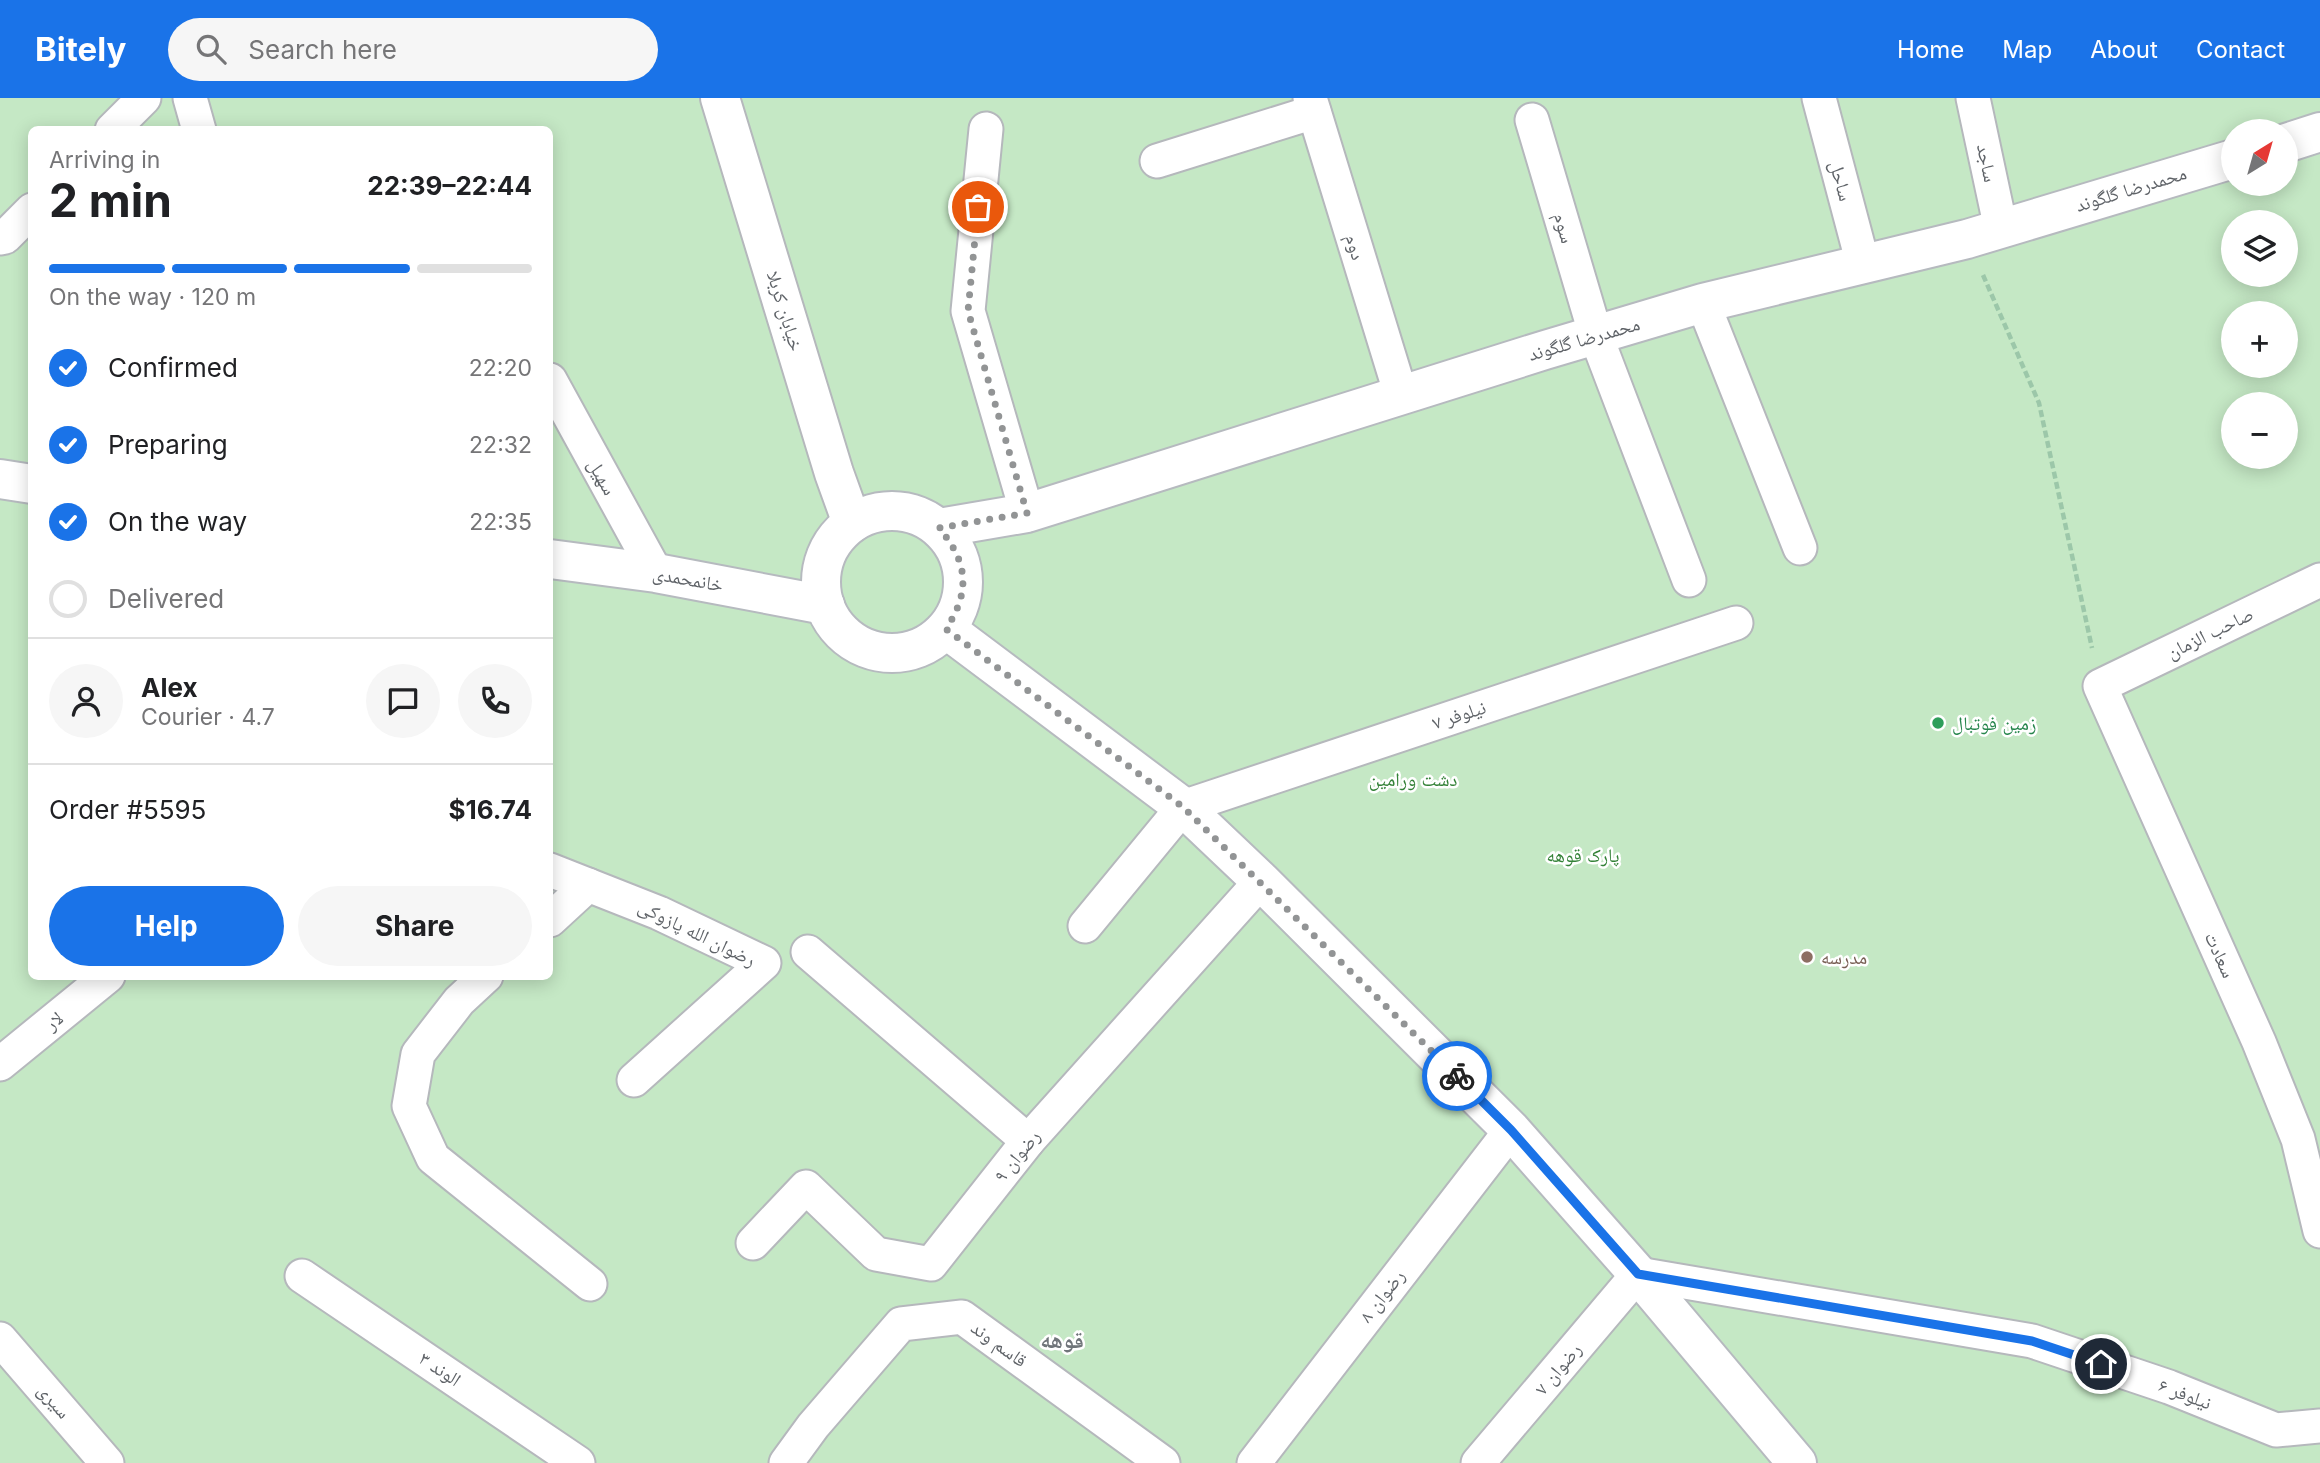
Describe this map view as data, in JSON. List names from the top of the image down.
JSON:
{
  "streets": {
    "main road": ["محمدرضا گلگوند", "خیابان کربلا", "خانمحمدی"],
    "street": [
      "ساجد",
      "ساحل",
      "سوم",
      "دوم",
      "سهیل",
      "صاحب الزمان",
      "نیلوفر ۷",
      "رضوان الله پازوکی",
      "سعادت",
      "لار",
      "رضوان ۹",
      "رضوان ۸",
      "قاسم وند",
      "الوند ۳",
      "رضوان ۷",
      "نیلوفر ۶",
      "سیری"
    ]
  },
  "crossings": [
    ["ساجد", "محمدرضا گلگوند"],
    ["ساحل", "محمدرضا گلگوند"],
    ["محمدرضا گلگوند", "سوم"],
    ["محمدرضا گلگوند", "دوم"],
    ["محمدرضا گلگوند", "خیابان کربلا"],
    ["محمدرضا گلگوند", "خانمحمدی"],
    ["خیابان کربلا", "خانمحمدی"],
    ["سهیل", "خانمحمدی"],
    ["صاحب الزمان", "سعادت"],
    ["رضوان ۷", "نیلوفر ۶"]
  ],
  "districts": ["قوهه"],
  "parks": ["دشت ورامین", "پارک قوهه"],
  "places": ["زمین فوتبال", "مدرسه"],
  "north": "top right",
  "page": {
    "header": "Bitely",
    "search": "Search here",
    "nav": [
      "Home",
      "Map",
      "About",
      "Contact"
    ],
    "map_buttons": ["+", "−"],
    "heading": ["2 min", "Arriving in", "22:39–22:44"],
    "panel": [
      "Alex",
      "Courier · 4.7",
      "Order #5595",
      "$16.74"
    ],
    "bar": "On the way · 120 m",
    "list": [
      ["Confirmed", "22:20"],
      ["Preparing", "22:32"],
      ["On the way", "22:35"],
      "Delivered"
    ],
    "buttons": ["Help", "Share"]
  }
}
